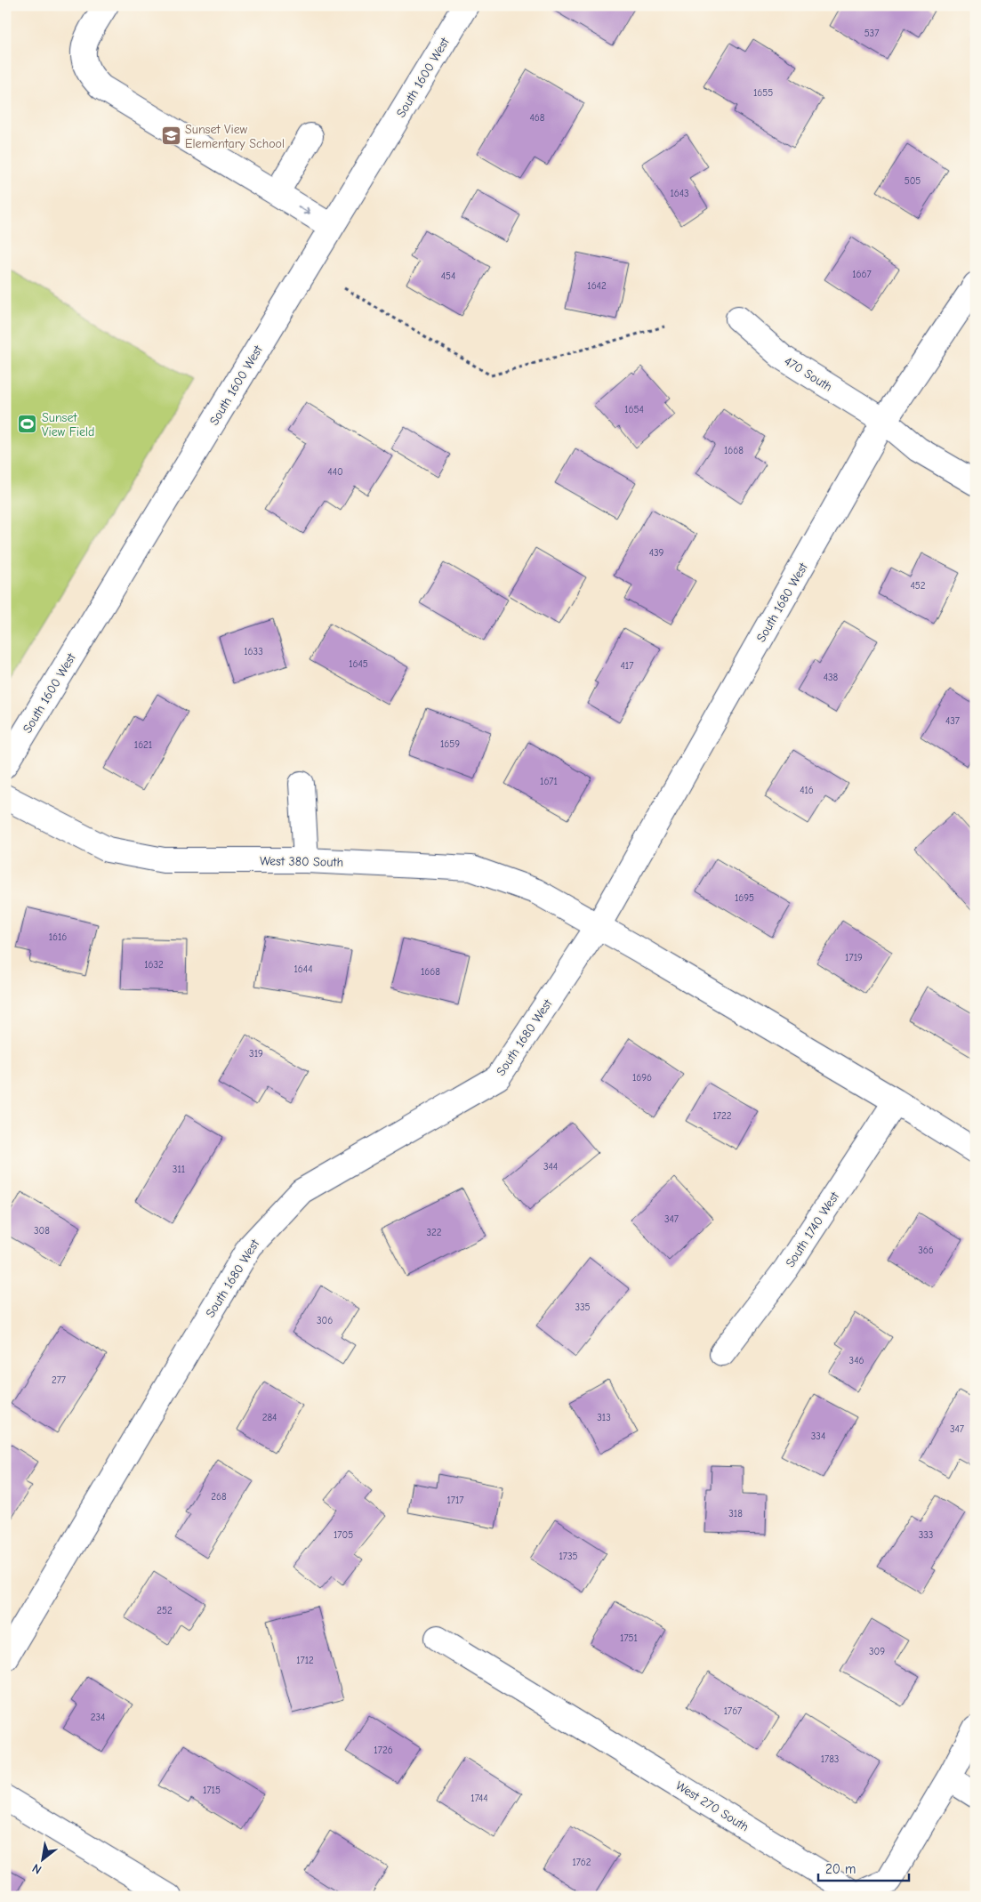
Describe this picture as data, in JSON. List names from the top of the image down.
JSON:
{
  "streets": {
    "street": [
      "South 1600 West",
      "470 South",
      "South 1680 West",
      "West 380 South",
      "South 1740 West",
      "West 270 South"
    ]
  },
  "crossings": [
    ["470 South", "South 1680 West"],
    ["South 1680 West", "West 380 South"]
  ],
  "places": {
    "school or university": ["Sunset View Elementary School"],
    "sports": ["Sunset View Field"]
  },
  "house_numbers": [
    "537",
    "1655",
    "468",
    "505",
    "1643",
    "1667",
    "454",
    "1642",
    "1654",
    "1668",
    "440",
    "439",
    "452",
    "1633",
    "1645",
    "417",
    "438",
    "437",
    "1659",
    "1621",
    "1671",
    "416",
    "1695",
    "1616",
    "1719",
    "1632",
    "1644",
    "1668",
    "319",
    "1696",
    "1722",
    "344",
    "311",
    "347",
    "308",
    "322",
    "366",
    "335",
    "306",
    "346",
    "277",
    "284",
    "313",
    "347",
    "334",
    "268",
    "1717",
    "318",
    "1705",
    "333",
    "1735",
    "252",
    "1751",
    "309",
    "1712",
    "1767",
    "234",
    "1726",
    "1783",
    "1715",
    "1744",
    "1762"
  ],
  "scale_bar": "20 m",
  "north": "bottom left"
}
